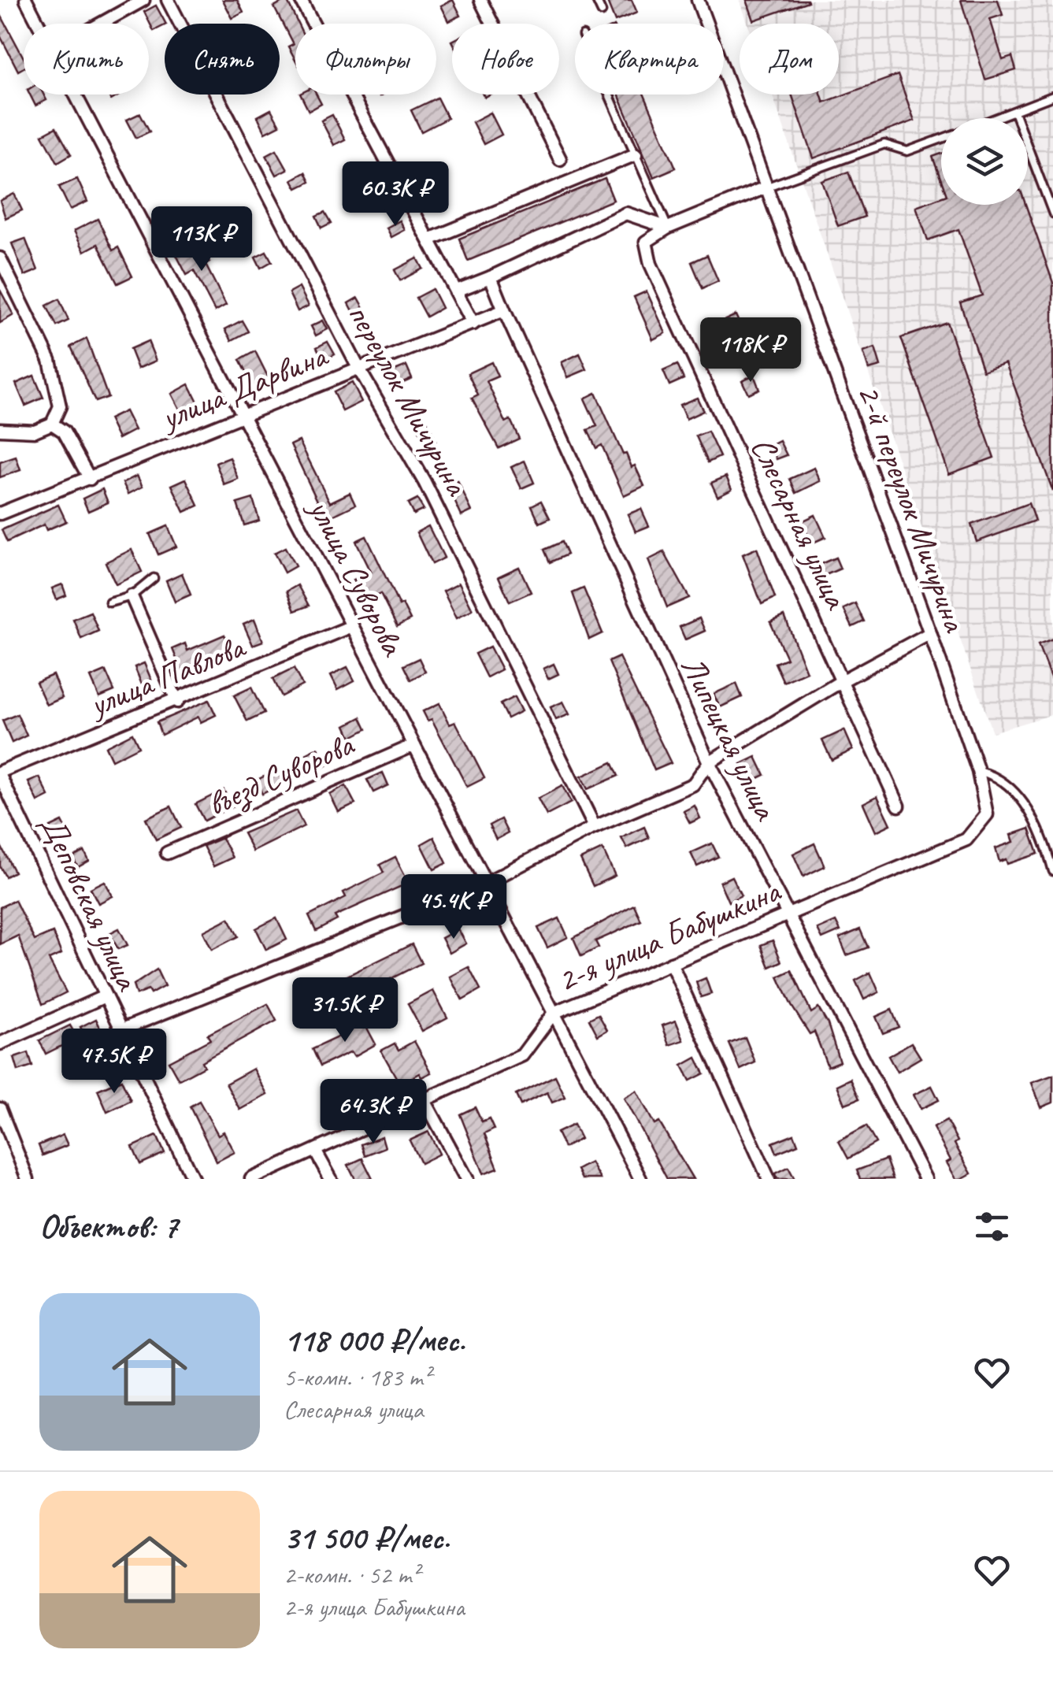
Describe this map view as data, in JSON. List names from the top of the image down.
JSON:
{
  "streets": {
    "street": [
      "улица Дарвина",
      "переулок Мичурина",
      "2-й переулок Мичурина",
      "Слесарная улица",
      "улица Суворова",
      "улица Павлова",
      "Липецкая улица",
      "въезд Суворова",
      "Деповская улица",
      "2-я улица Бабушкина"
    ]
  },
  "crossings": [
    ["улица Дарвина", "переулок Мичурина"],
    ["улица Дарвина", "улица Суворова"],
    ["улица Дарвина", "Липецкая улица"],
    ["2-й переулок Мичурина", "2-я улица Бабушкина"],
    ["улица Суворова", "улица Павлова"],
    ["улица Суворова", "въезд Суворова"],
    ["улица Суворова", "2-я улица Бабушкина"],
    ["улица Павлова", "Деповская улица"],
    ["Липецкая улица", "2-я улица Бабушкина"]
  ],
  "page": {
    "chip": [
      "Купить",
      "Снять",
      "Фильтры",
      "Новое",
      "Квартира",
      "Дом"
    ],
    "price": [
      "60.3K ₽",
      "113K ₽",
      "118K ₽",
      "45.4K ₽",
      "31.5K ₽",
      "47.5K ₽",
      "64.3K ₽"
    ],
    "heading": "Объектов: 7",
    "list": [
      {
        "name": "118 000 ₽/мес.",
        "note": "5-комн. · 183 m² · Слесарная улица"
      },
      {
        "name": "31 500 ₽/мес.",
        "note": "2-комн. · 52 m² · 2-я улица Бабушкина"
      }
    ]
  }
}
